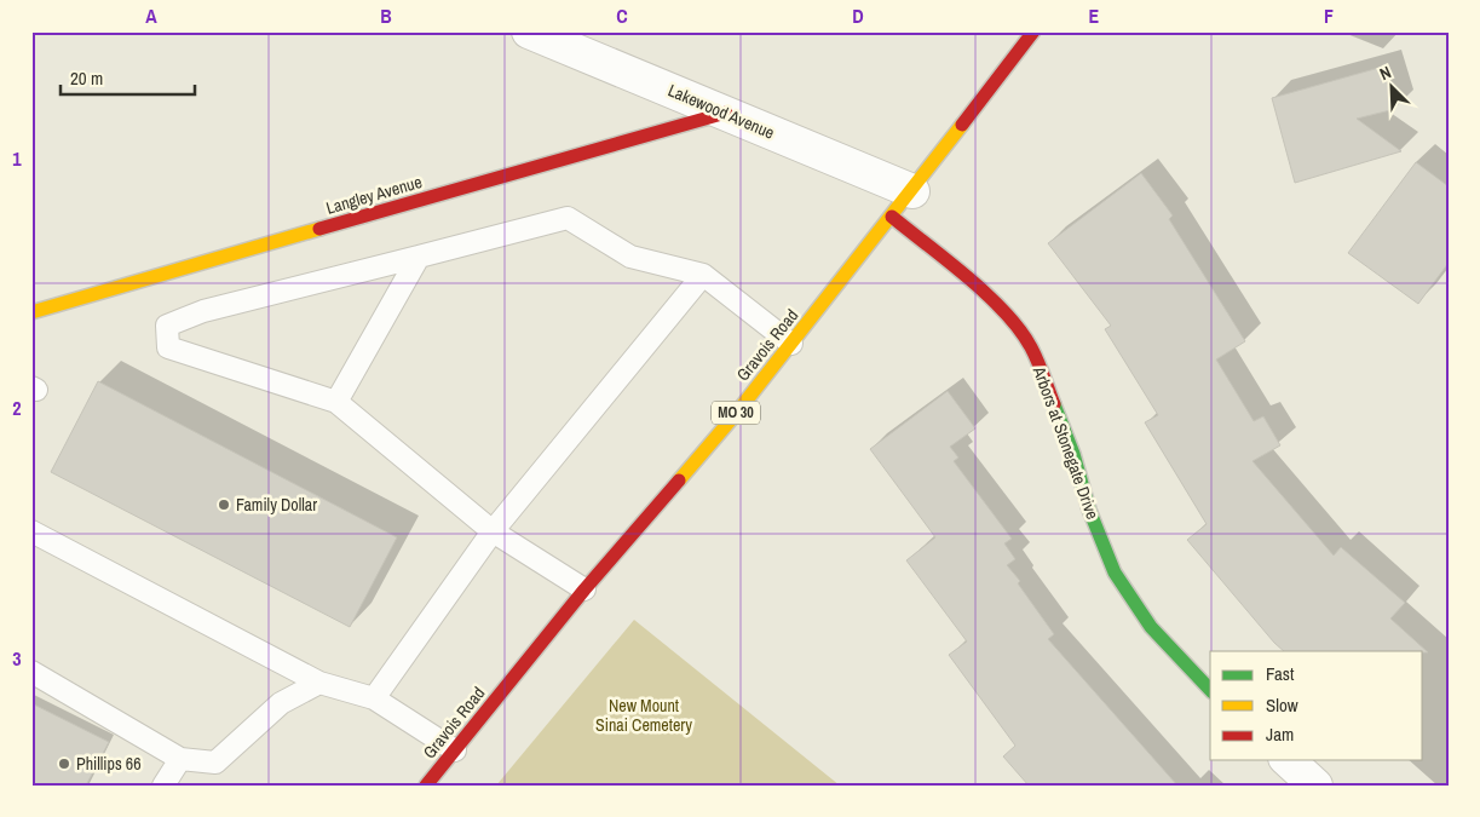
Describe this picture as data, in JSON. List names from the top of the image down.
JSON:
{
  "streets": {
    "street": [
      "Lakewood Avenue",
      "Langley Avenue",
      "Gravois Road",
      "MO 30",
      "Arbors at Stonegate Drive"
    ]
  },
  "crossings": [
    ["Lakewood Avenue", "Langley Avenue"],
    ["Lakewood Avenue", "Gravois Road"],
    ["Gravois Road", "Arbors at Stonegate Drive"]
  ],
  "parks": ["New Mount Sinai Cemetery"],
  "places": ["Family Dollar", "Phillips 66"],
  "legend": ["Fast", "Slow", "Jam"],
  "scale_bar": "20 m",
  "north": "top left",
  "grid": {
    "columns": [
      "A",
      "B",
      "C",
      "D",
      "E",
      "F"
    ],
    "rows": ["1", "2", "3"]
  }
}
